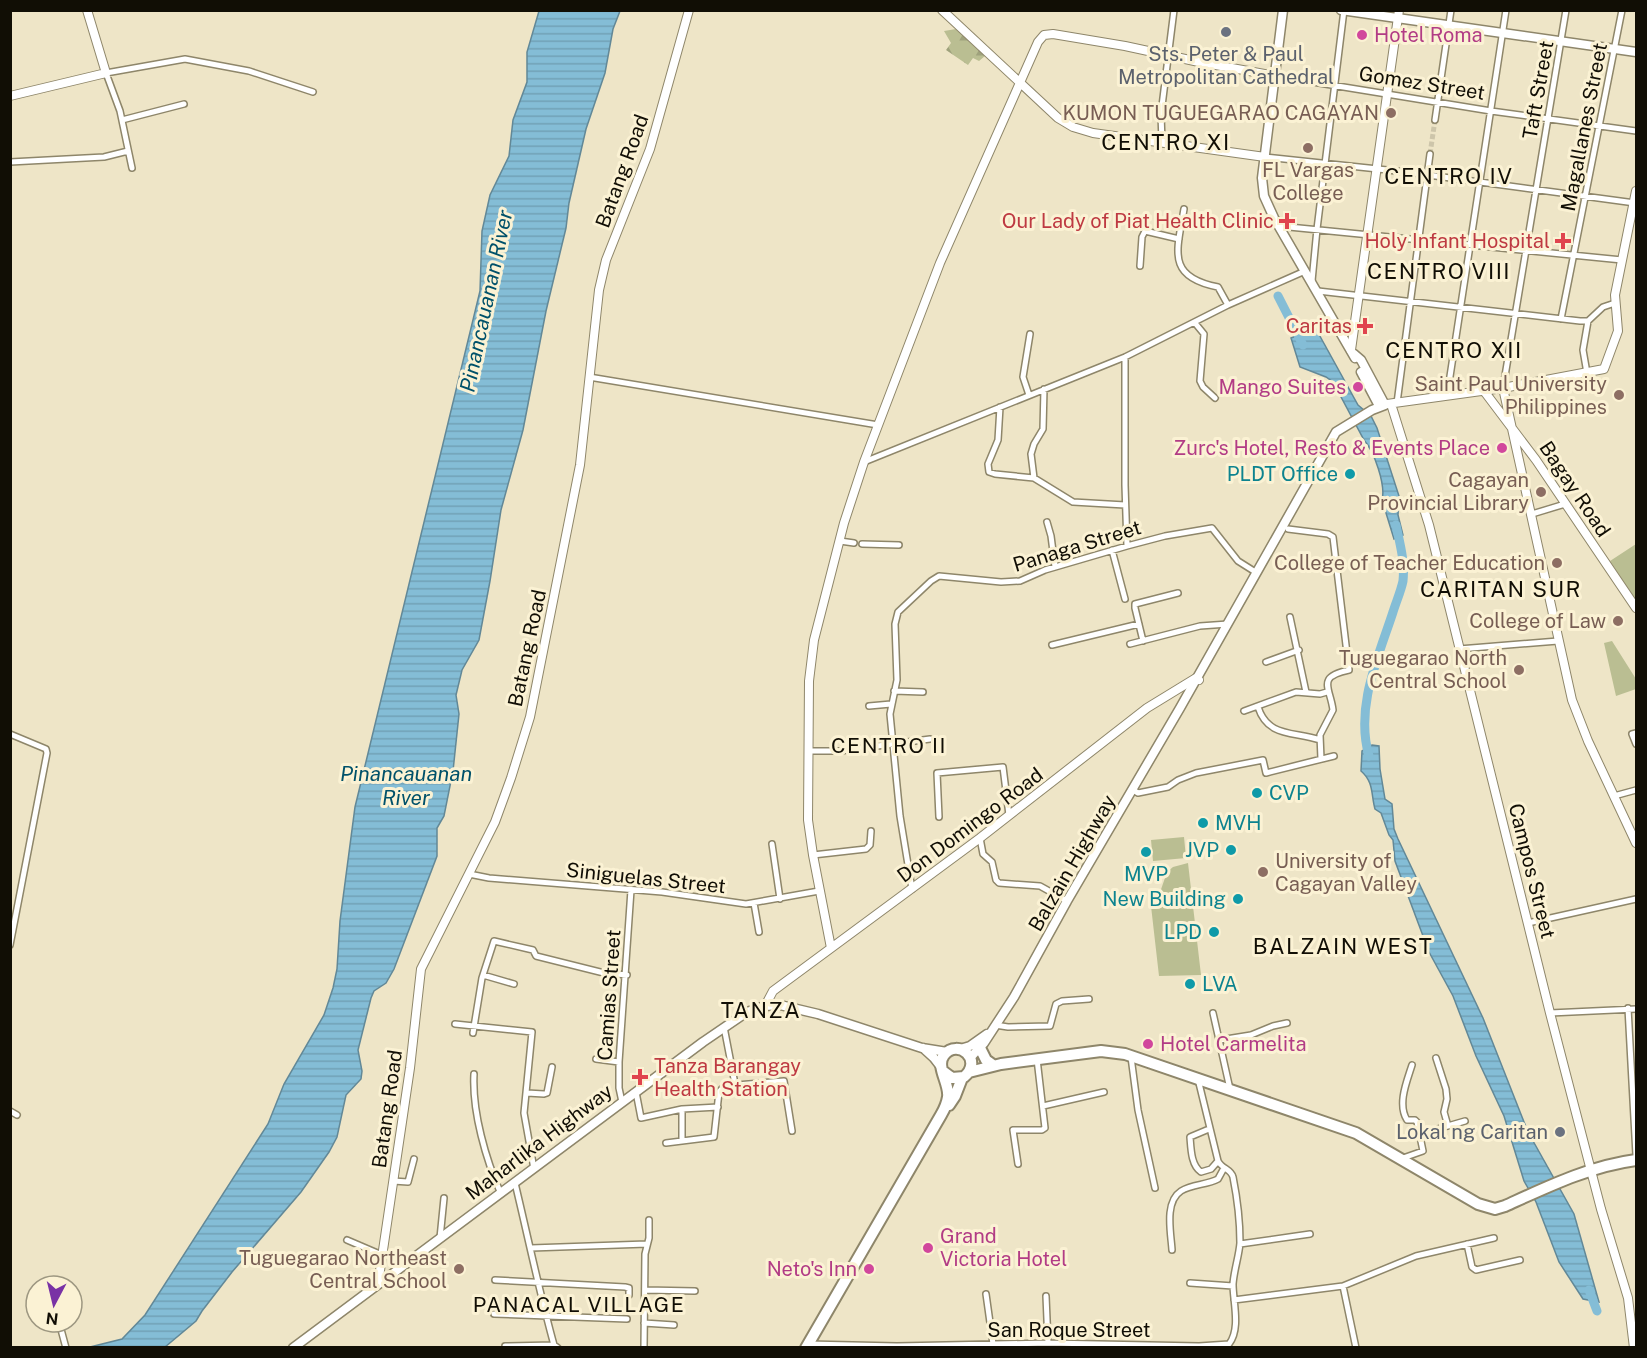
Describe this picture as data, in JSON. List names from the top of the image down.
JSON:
{
  "streets": {
    "main road": [
      "Gomez Street",
      "Batang Road",
      "Bagay Road",
      "Don Domingo Road",
      "Balzain Highway",
      "Campos Street",
      "Maharlika Highway"
    ],
    "street": [
      "Taft Street",
      "Magallanes Street",
      "Panaga Street",
      "Siniguelas Street",
      "Camias Street",
      "San Roque Street"
    ]
  },
  "crossings": [
    ["Gomez Street", "Taft Street"],
    ["Gomez Street", "Magallanes Street"],
    ["Gomez Street", "Don Domingo Road"],
    ["Gomez Street", "Siniguelas Street"],
    ["Batang Road", "Siniguelas Street"],
    ["Batang Road", "Maharlika Highway"],
    ["Panaga Street", "Balzain Highway"],
    ["Don Domingo Road", "Balzain Highway"],
    ["Don Domingo Road", "Maharlika Highway"],
    ["Balzain Highway", "Campos Street"],
    ["Balzain Highway", "Maharlika Highway"],
    ["Siniguelas Street", "Camias Street"],
    ["Camias Street", "Maharlika Highway"]
  ],
  "districts": [
    "CENTRO XI",
    "CENTRO IV",
    "CENTRO VIII",
    "CENTRO XII",
    "CARITAN SUR",
    "CENTRO II",
    "BALZAIN WEST",
    "TANZA",
    "PANACAL VILLAGE"
  ],
  "water": ["Pinancauanan River"],
  "places": {
    "other": [
      "Sts. Peter & Paul Metropolitan Cathedral",
      "Hotel Roma",
      "KUMON TUGUEGARAO CAGAYAN",
      "FL Vargas College",
      "Mango Suites",
      "Saint Paul University Philippines",
      "Zurc's Hotel, Resto & Events Place",
      "PLDT Office",
      "Cagayan Provincial Library",
      "College of Teacher Education",
      "College of Law",
      "Tuguegarao North Central School",
      "CVP",
      "MVH",
      "JVP",
      "MVP",
      "University of Cagayan Valley",
      "New Building",
      "LPD",
      "LVA",
      "Hotel Carmelita",
      "Lokal ng Caritan",
      "Grand Victoria Hotel",
      "Tuguegarao Northeast Central School",
      "Neto's Inn"
    ],
    "health": [
      "Our Lady of Piat Health Clinic",
      "Holy Infant Hospital",
      "Caritas",
      "Tanza Barangay Health Station"
    ]
  },
  "north": "bottom"
}
